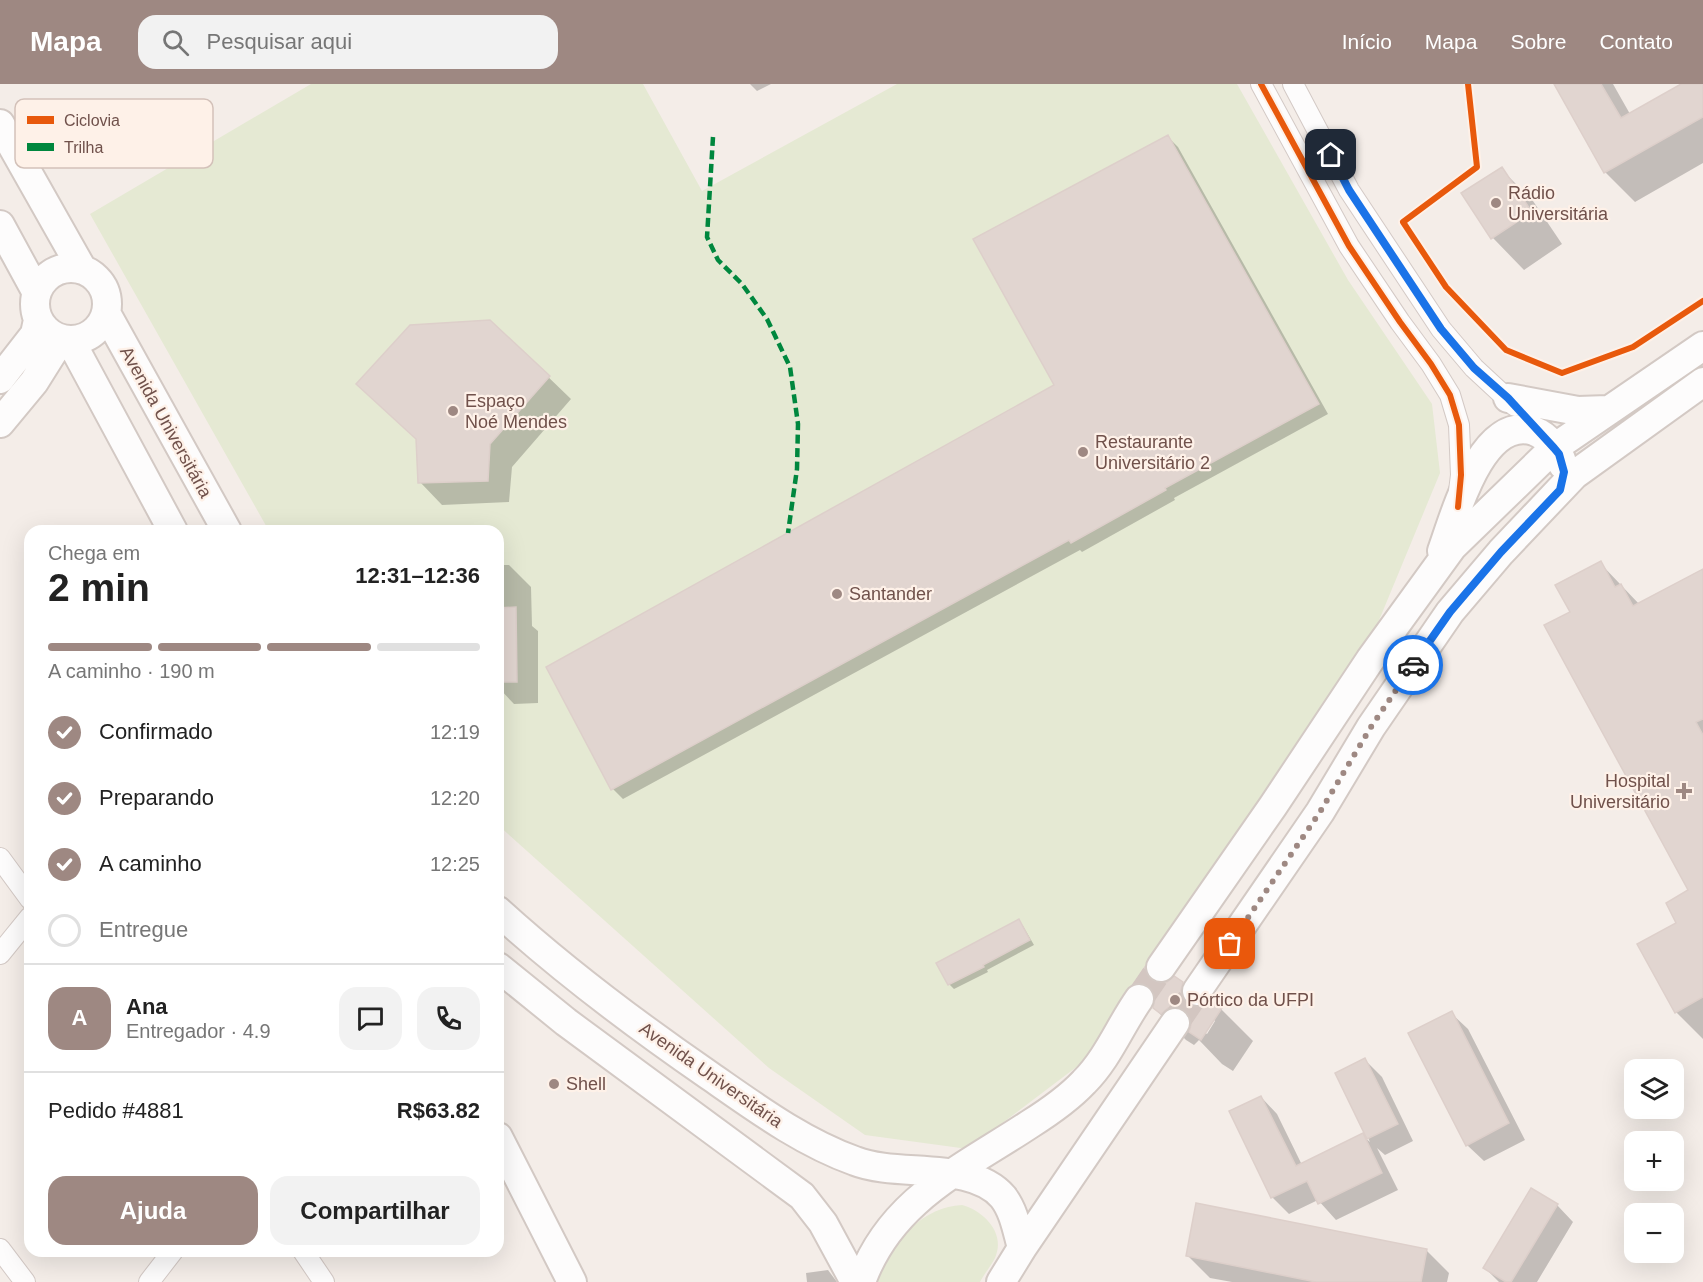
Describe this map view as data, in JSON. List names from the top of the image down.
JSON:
{
  "streets": {
    "main road": ["Avenida Universitária"]
  },
  "places": {
    "other": [
      "Rádio Universitária",
      "Espaço Noé Mendes",
      "Restaurante Universitário 2",
      "Santander",
      "Pórtico da UFPI",
      "Shell"
    ],
    "health": ["Hospital Universitário"]
  },
  "legend": ["Ciclovia", "Trilha"],
  "page": {
    "header": "Mapa",
    "search": "Pesquisar aqui",
    "nav": [
      "Início",
      "Mapa",
      "Sobre",
      "Contato"
    ],
    "heading": ["2 min", "Chega em", "12:31–12:36"],
    "panel": [
      "Ana",
      "Entregador · 4.9",
      "Pedido #4881",
      "R$63.82"
    ],
    "bar": "A caminho · 190 m",
    "list": [
      ["Confirmado", "12:19"],
      ["Preparando", "12:20"],
      ["A caminho", "12:25"],
      "Entregue"
    ],
    "round": "A",
    "map_buttons": ["+", "−"],
    "buttons": ["Ajuda", "Compartilhar"]
  }
}
